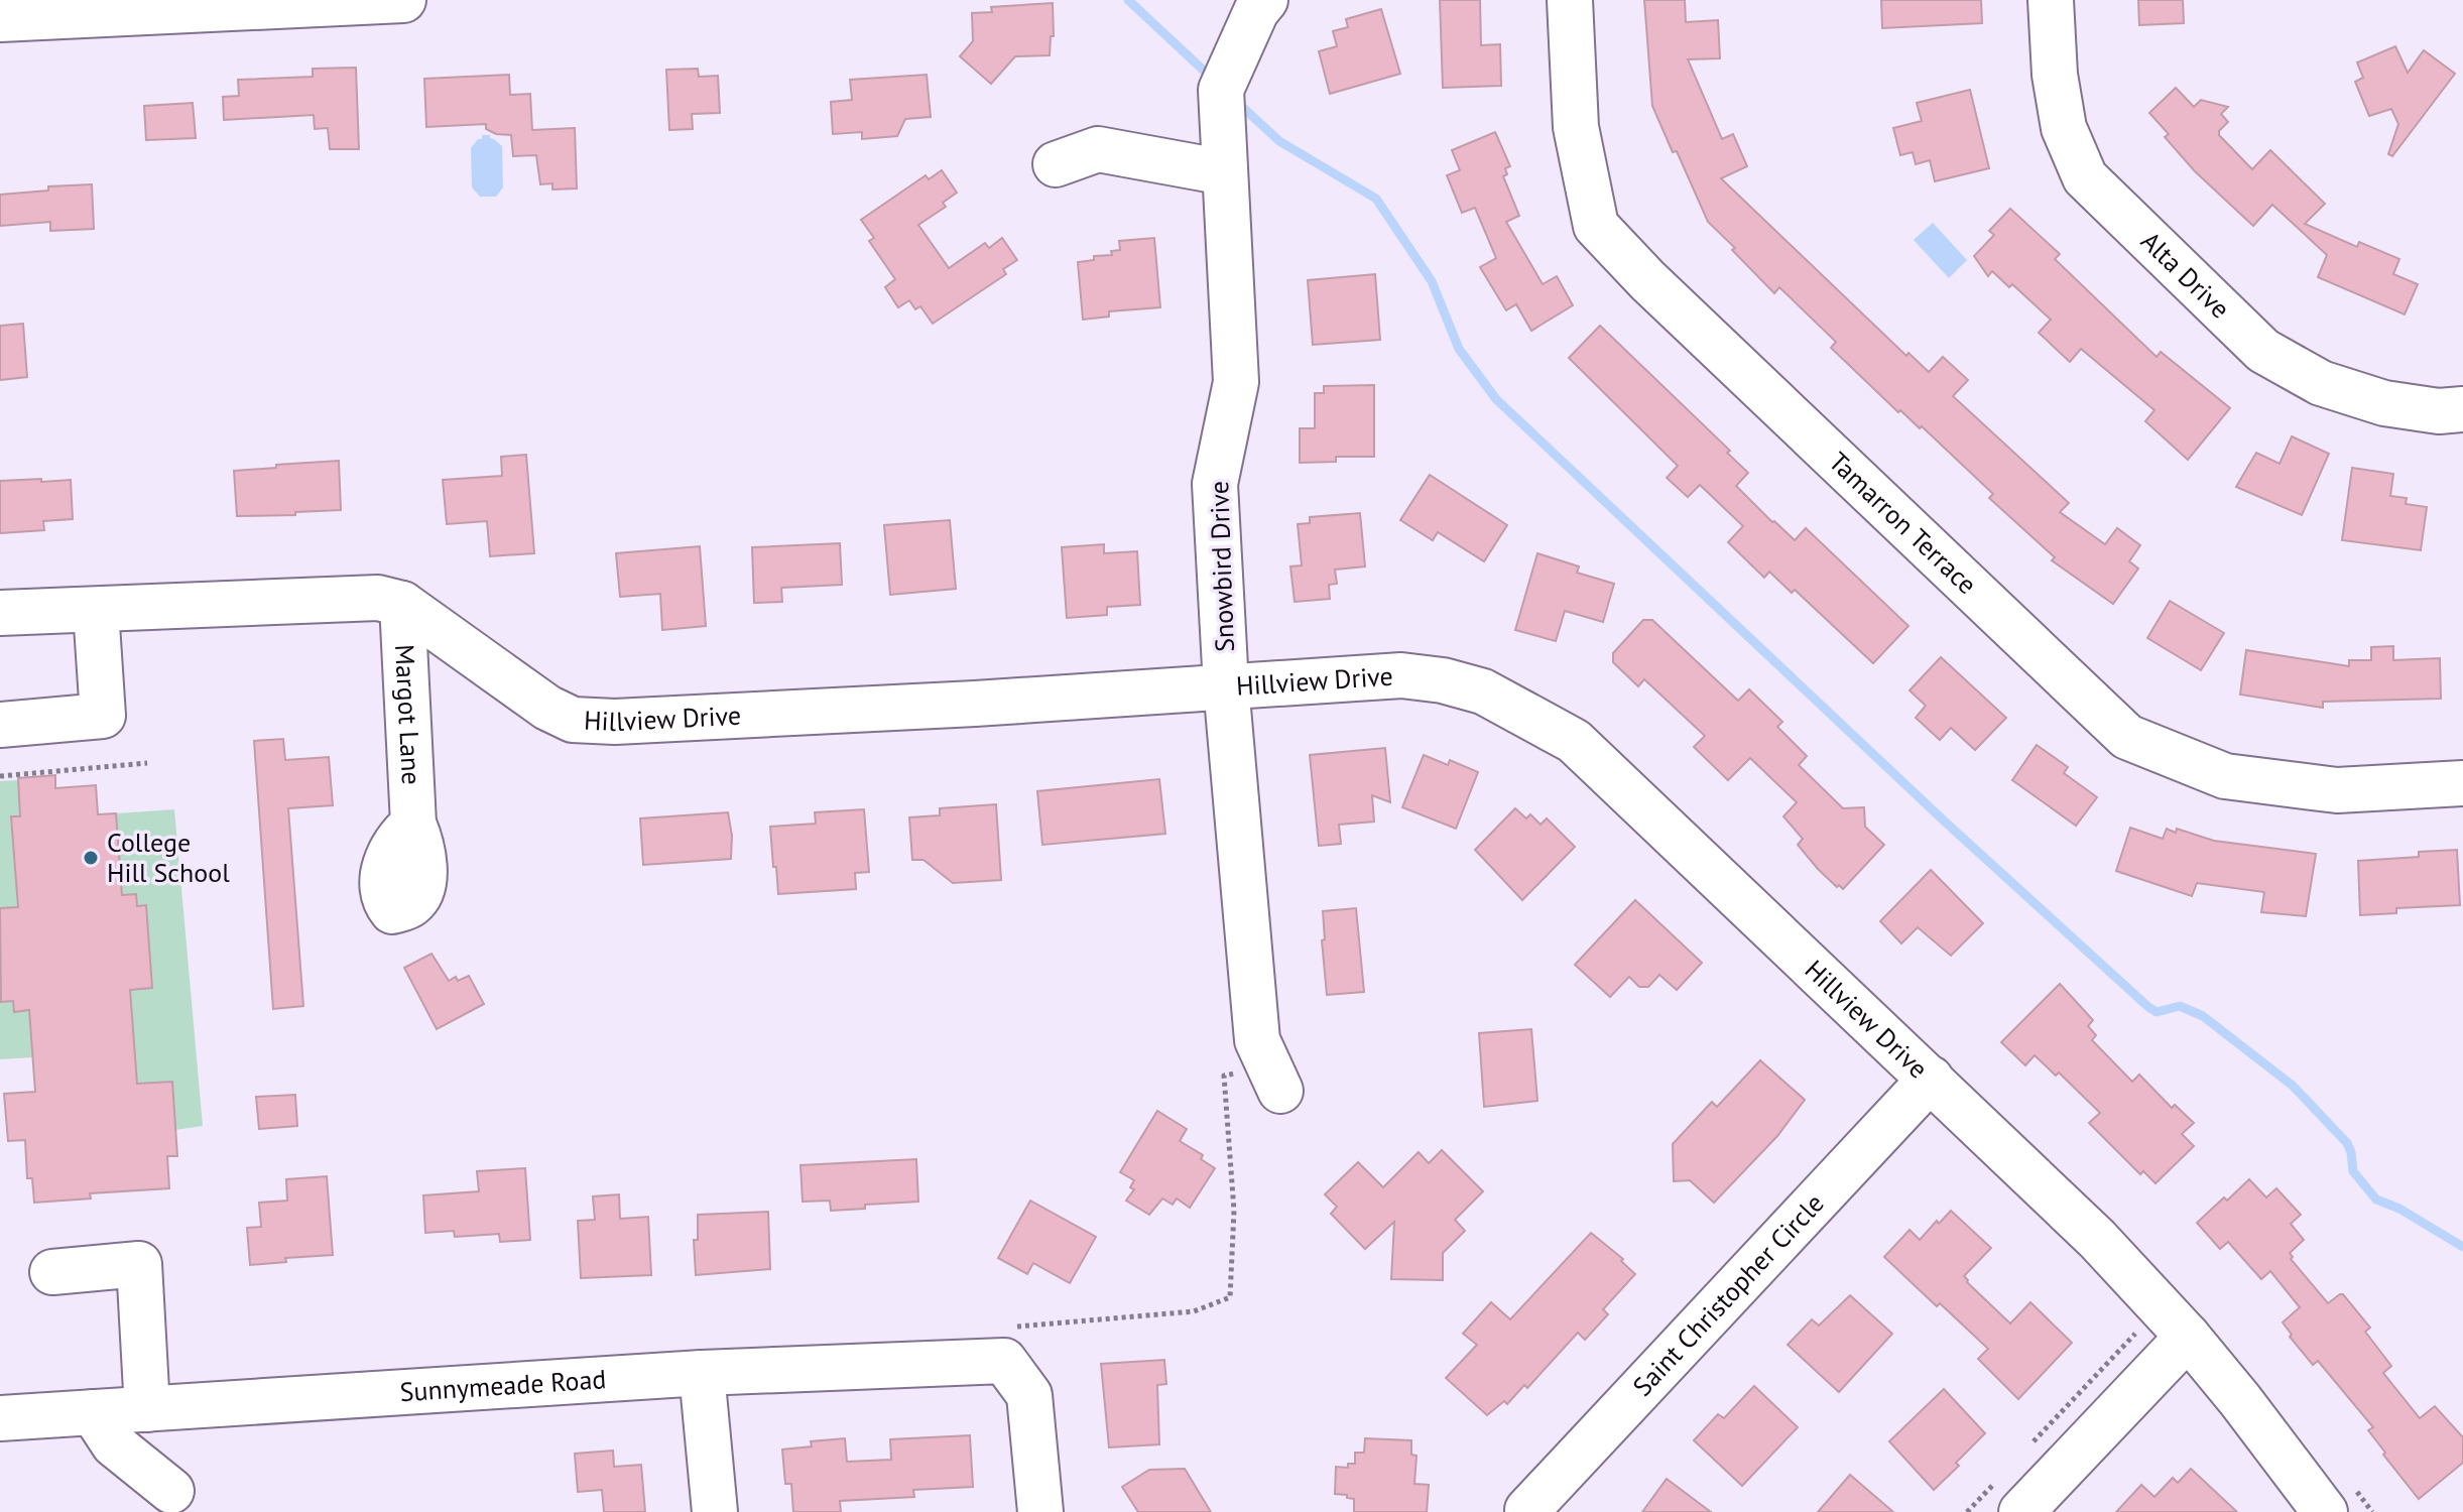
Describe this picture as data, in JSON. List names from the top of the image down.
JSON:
{
  "streets": {
    "street": [
      "Alta Drive",
      "Tamarron Terrace",
      "Snowbird Drive",
      "Hillview Drive",
      "Margot Lane",
      "Saint Christopher Circle",
      "Sunnymeade Road"
    ]
  },
  "crossings": [
    ["Snowbird Drive", "Hillview Drive"],
    ["Hillview Drive", "Margot Lane"],
    ["Hillview Drive", "Saint Christopher Circle"]
  ],
  "places": ["College Hill School"]
}
